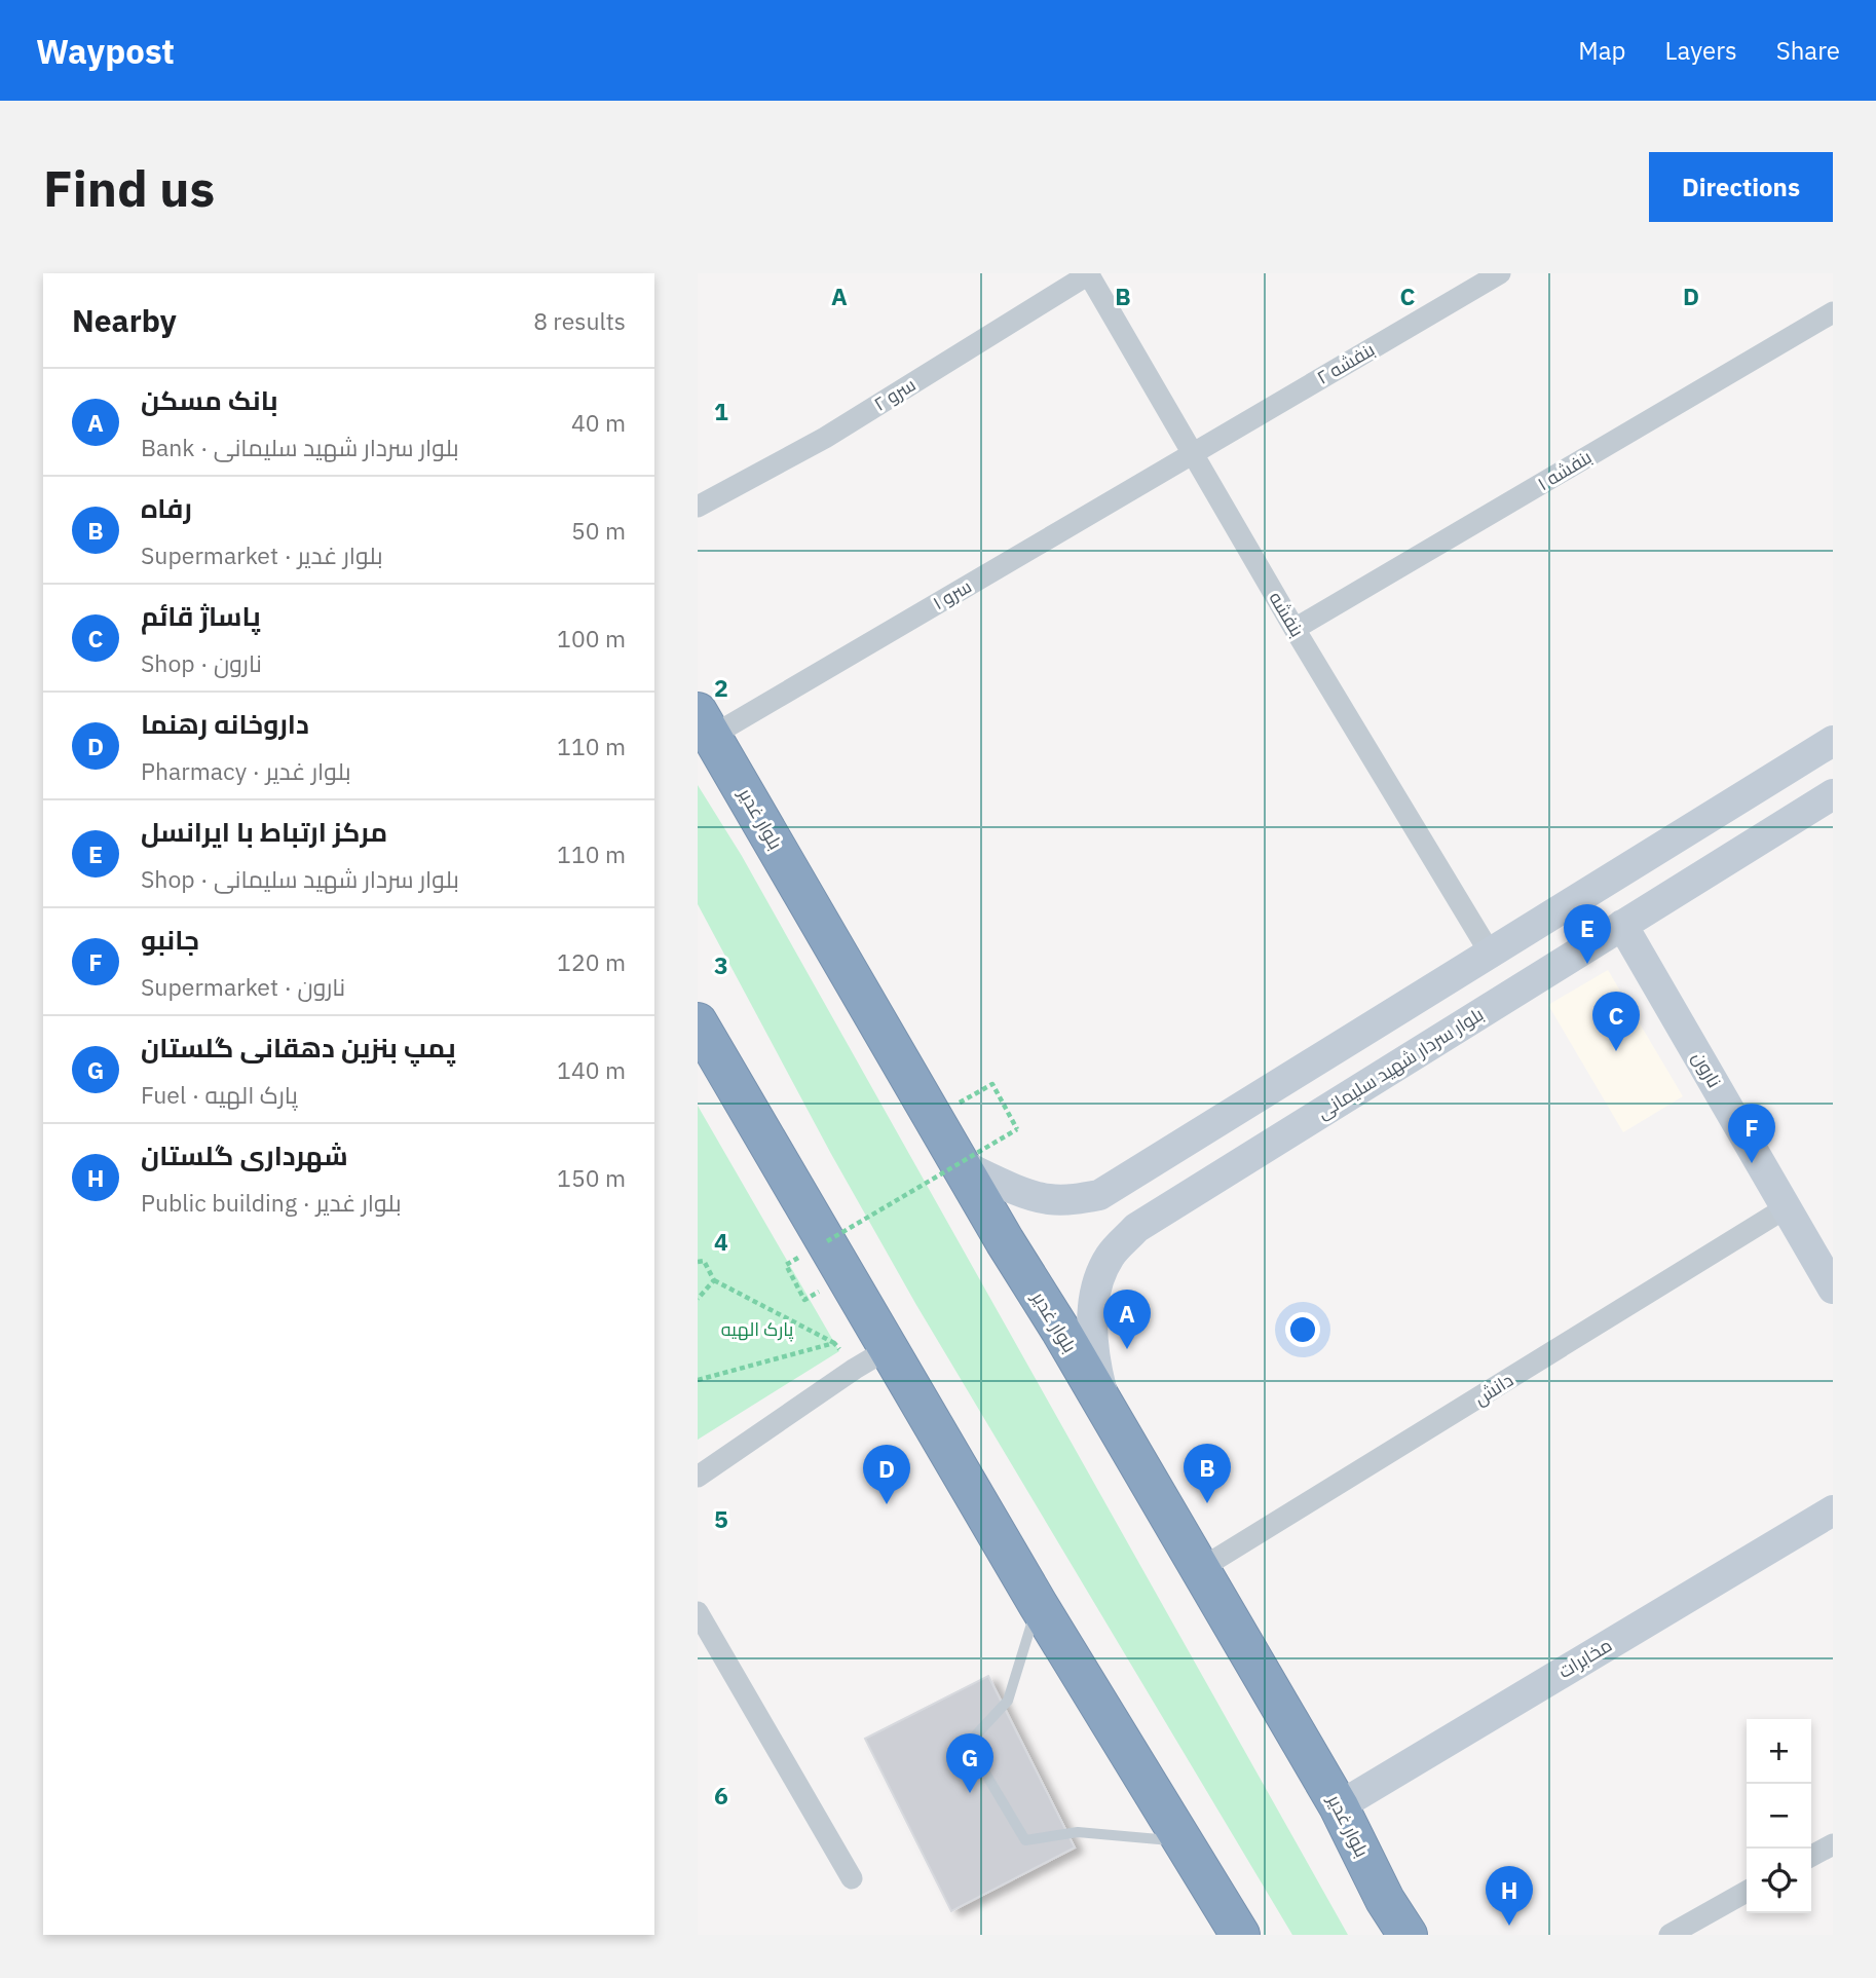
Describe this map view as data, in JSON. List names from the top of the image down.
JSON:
{
  "streets": {
    "highway": ["بلوار غدیر"],
    "main road": ["بلوار سردار شهید سلیمانی", "نارون", "مخابرات"],
    "street": [
      "بنفشه ۲",
      "سرو ۲",
      "بنفشه ۱",
      "سرو ۱",
      "بنفشه",
      "دانش"
    ]
  },
  "crossings": [
    ["بنفشه ۲", "سرو ۱"],
    ["بنفشه ۲", "بنفشه"],
    ["سرو ۲", "بنفشه"],
    ["بنفشه ۱", "بنفشه"],
    ["سرو ۱", "بنفشه"],
    ["سرو ۱", "بلوار غدیر"],
    ["بلوار غدیر", "بلوار سردار شهید سلیمانی"],
    ["بلوار غدیر", "دانش"],
    ["بلوار غدیر", "مخابرات"],
    ["بلوار سردار شهید سلیمانی", "نارون"],
    ["نارون", "دانش"]
  ],
  "parks": ["پارک الهیه"],
  "page": {
    "header": "Waypost",
    "nav": ["Map", "Layers", "Share"],
    "buttons": "Directions",
    "title": "Find us",
    "heading": ["Nearby", "8 results"],
    "list": [
      {
        "mark": "A",
        "name": "بانک مسکن",
        "note": "Bank · بلوار سردار شهید سلیمانی",
        "value": "40 m"
      },
      {
        "mark": "B",
        "name": "رفاه",
        "note": "Supermarket · بلوار غدیر",
        "value": "50 m"
      },
      {
        "mark": "C",
        "name": "پاساژ قائم",
        "note": "Shop · نارون",
        "value": "100 m"
      },
      {
        "mark": "D",
        "name": "داروخانه رهنما",
        "note": "Pharmacy · بلوار غدیر",
        "value": "110 m"
      },
      {
        "mark": "E",
        "name": "مرکز ارتباط با ایرانسل",
        "note": "Shop · بلوار سردار شهید سلیمانی",
        "value": "110 m"
      },
      {
        "mark": "F",
        "name": "جانبو",
        "note": "Supermarket · نارون",
        "value": "120 m"
      },
      {
        "mark": "G",
        "name": "پمپ بنزین دهقانی گلستان",
        "note": "Fuel · پارک الهیه",
        "value": "140 m"
      },
      {
        "mark": "H",
        "name": "شهرداری گلستان",
        "note": "Public building · بلوار غدیر",
        "value": "150 m"
      }
    ],
    "pins": [
      "E",
      "C",
      "F",
      "A",
      "B",
      "D",
      "G",
      "H"
    ],
    "map_buttons": ["+", "−"]
  },
  "grid": {
    "columns": [
      "A",
      "B",
      "C",
      "D"
    ],
    "rows": [
      "1",
      "2",
      "3",
      "4",
      "5",
      "6"
    ]
  }
}
